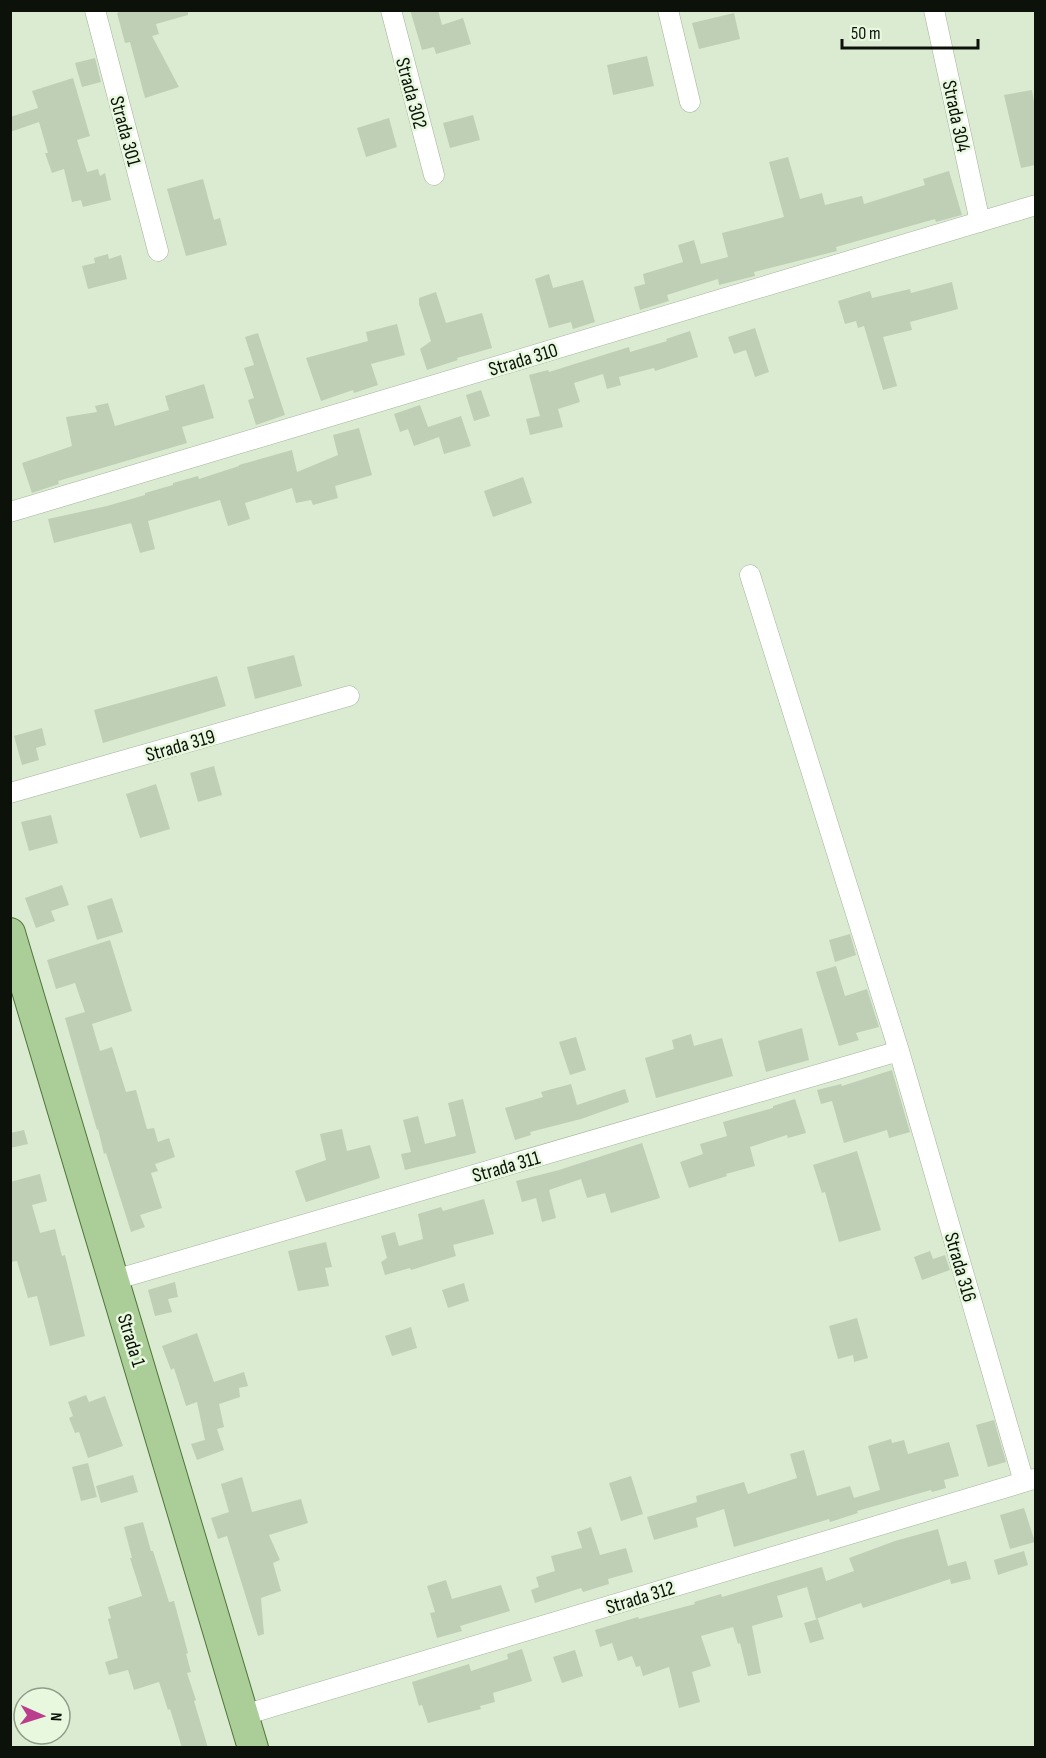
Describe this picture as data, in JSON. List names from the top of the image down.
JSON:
{
  "streets": {
    "main road": ["Strada 1"],
    "street": [
      "Strada 302",
      "Strada 304",
      "Strada 301",
      "Strada 310",
      "Strada 319",
      "Strada 311",
      "Strada 316",
      "Strada 312"
    ]
  },
  "crossings": [
    ["Strada 304", "Strada 310"],
    ["Strada 311", "Strada 316"],
    ["Strada 311", "Strada 1"],
    ["Strada 316", "Strada 312"],
    ["Strada 1", "Strada 312"]
  ],
  "scale_bar": "50 m",
  "north": "right"
}
